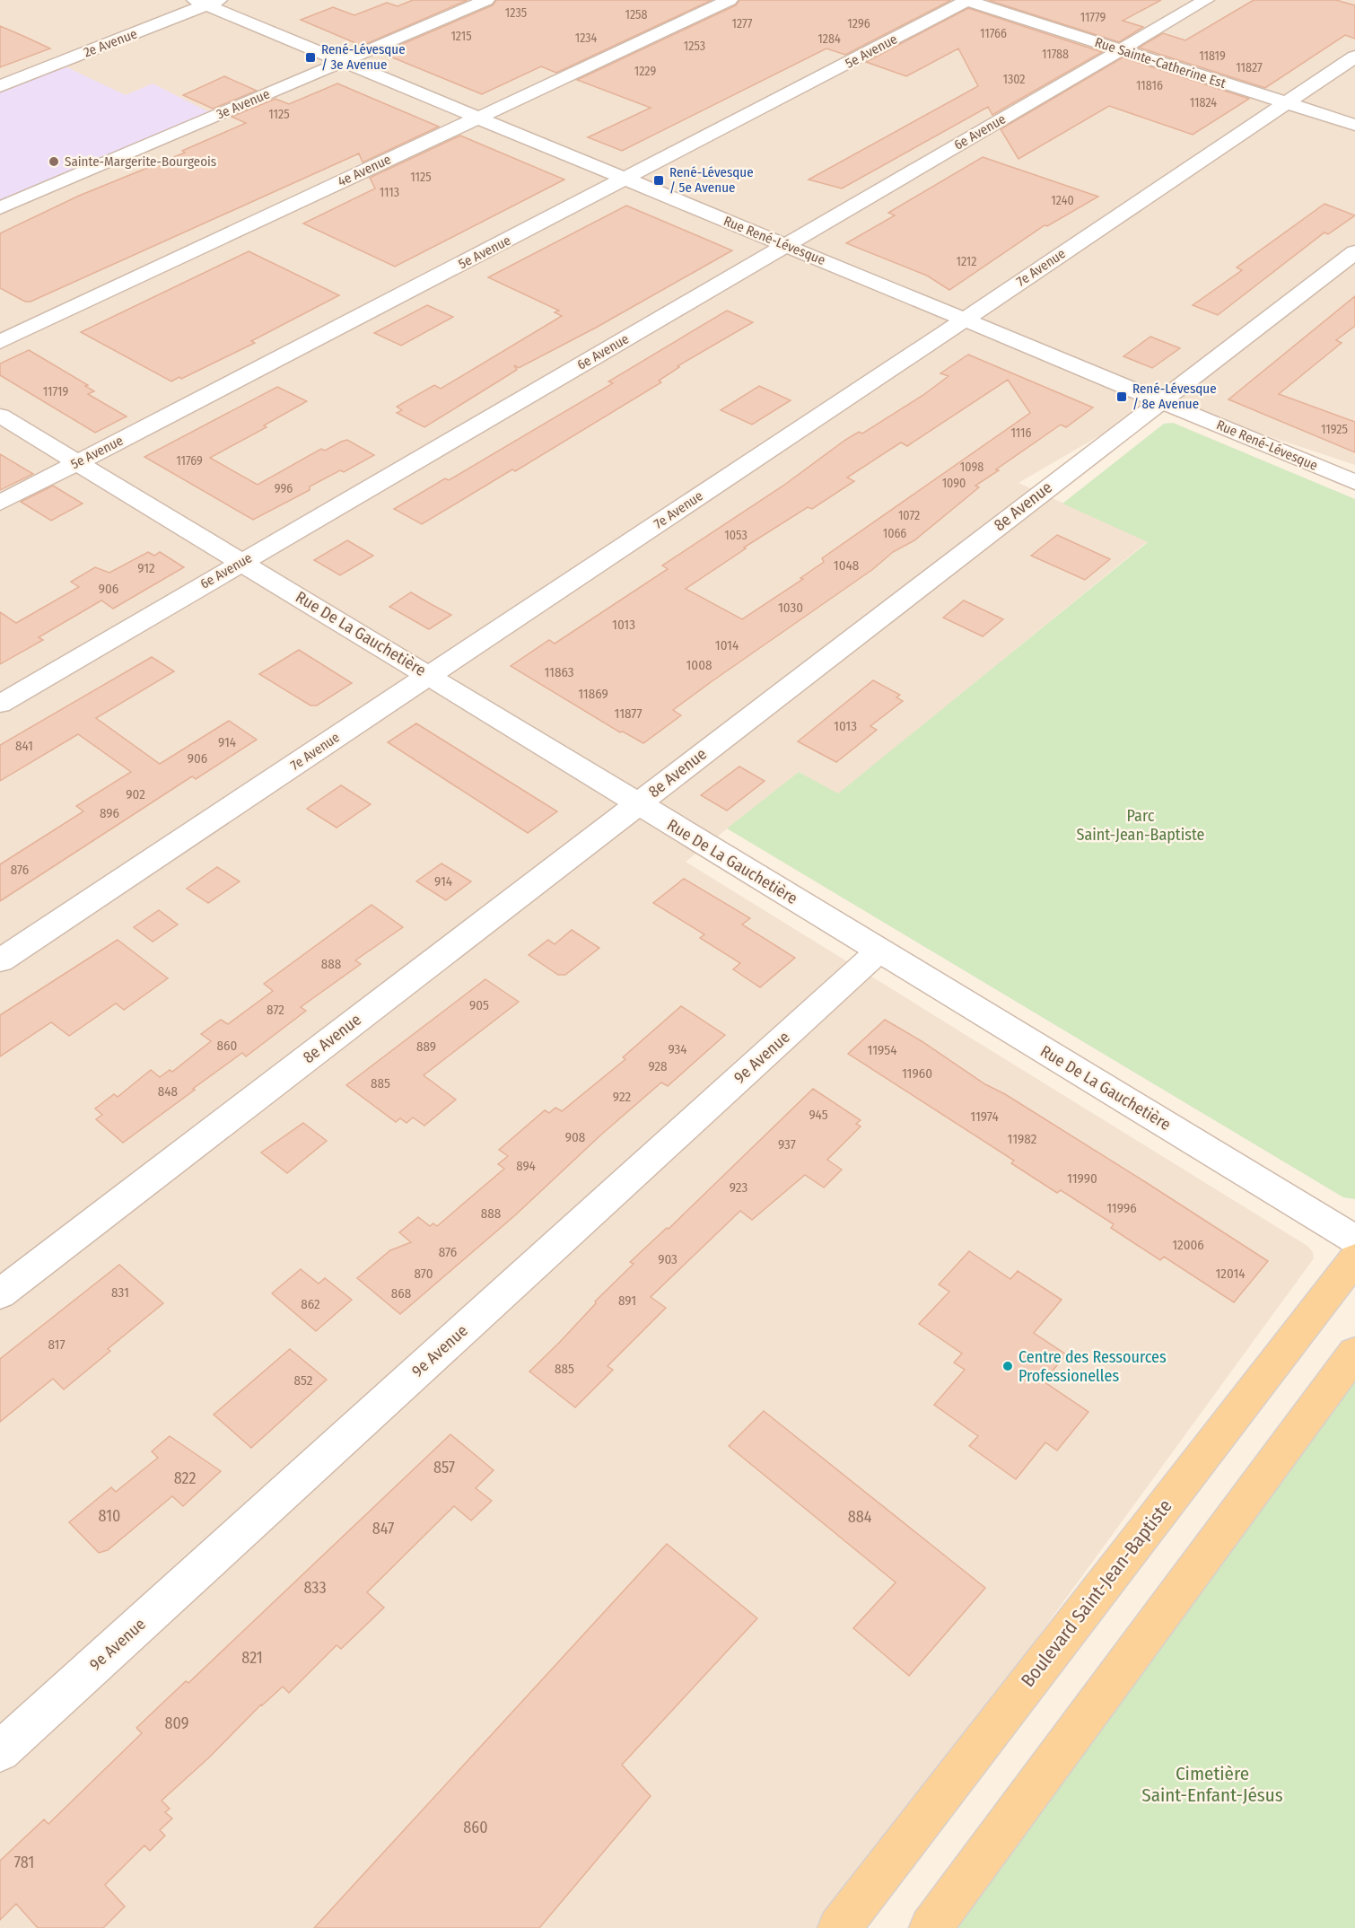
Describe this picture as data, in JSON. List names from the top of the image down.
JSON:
{
  "streets": {
    "main road": ["Boulevard Saint-Jean-Baptiste"],
    "street": [
      "2e Avenue",
      "5e Avenue",
      "Rue Sainte-Catherine Est",
      "3e Avenue",
      "6e Avenue",
      "4e Avenue",
      "Rue René-Lévesque",
      "7e Avenue",
      "8e Avenue",
      "Rue De La Gauchetière",
      "9e Avenue"
    ]
  },
  "crossings": [
    ["2e Avenue", "Rue René-Lévesque"],
    ["5e Avenue", "Rue Sainte-Catherine Est"],
    ["5e Avenue", "Rue René-Lévesque"],
    ["5e Avenue", "Rue De La Gauchetière"],
    ["Rue Sainte-Catherine Est", "6e Avenue"],
    ["Rue Sainte-Catherine Est", "7e Avenue"],
    ["3e Avenue", "Rue René-Lévesque"],
    ["6e Avenue", "Rue René-Lévesque"],
    ["6e Avenue", "Rue De La Gauchetière"],
    ["4e Avenue", "Rue René-Lévesque"],
    ["Rue René-Lévesque", "7e Avenue"],
    ["Rue René-Lévesque", "8e Avenue"],
    ["7e Avenue", "Rue De La Gauchetière"],
    ["8e Avenue", "Rue De La Gauchetière"],
    ["Rue De La Gauchetière", "9e Avenue"]
  ],
  "parks": ["Parc Saint-Jean-Baptiste", "Cimetière Saint-Enfant-Jésus"],
  "places": {
    "transit": ["René-Lévesque / 3e Avenue", "René-Lévesque / 5e Avenue", "René-Lévesque / 8e Avenue"],
    "other": ["Sainte-Margerite-Bourgeois", "Centre des Ressources Professionelles"]
  },
  "house_numbers": [
    "1235",
    "1258",
    "11779",
    "1277",
    "1296",
    "11766",
    "1215",
    "1234",
    "1284",
    "1253",
    "11788",
    "11819",
    "11827",
    "1229",
    "1302",
    "11816",
    "11824",
    "1125",
    "1125",
    "1113",
    "1240",
    "1212",
    "11719",
    "11925",
    "1116",
    "11769",
    "1098",
    "1090",
    "996",
    "1072",
    "1066",
    "1053",
    "1048",
    "912",
    "906",
    "1030",
    "1013",
    "1014",
    "1008",
    "11863",
    "11869",
    "11877",
    "1013",
    "914",
    "841",
    "906",
    "902",
    "896",
    "876",
    "914",
    "888",
    "905",
    "872",
    "860",
    "889",
    "934",
    "11954",
    "928",
    "11960",
    "885",
    "848",
    "922",
    "945",
    "11974",
    "908",
    "11982",
    "937",
    "894",
    "11990",
    "923",
    "11996",
    "888",
    "12006",
    "876",
    "903",
    "870",
    "12014",
    "831",
    "868",
    "891",
    "862",
    "817",
    "885",
    "852",
    "857",
    "822",
    "810",
    "884",
    "847",
    "833",
    "821",
    "809",
    "860",
    "781"
  ]
}
